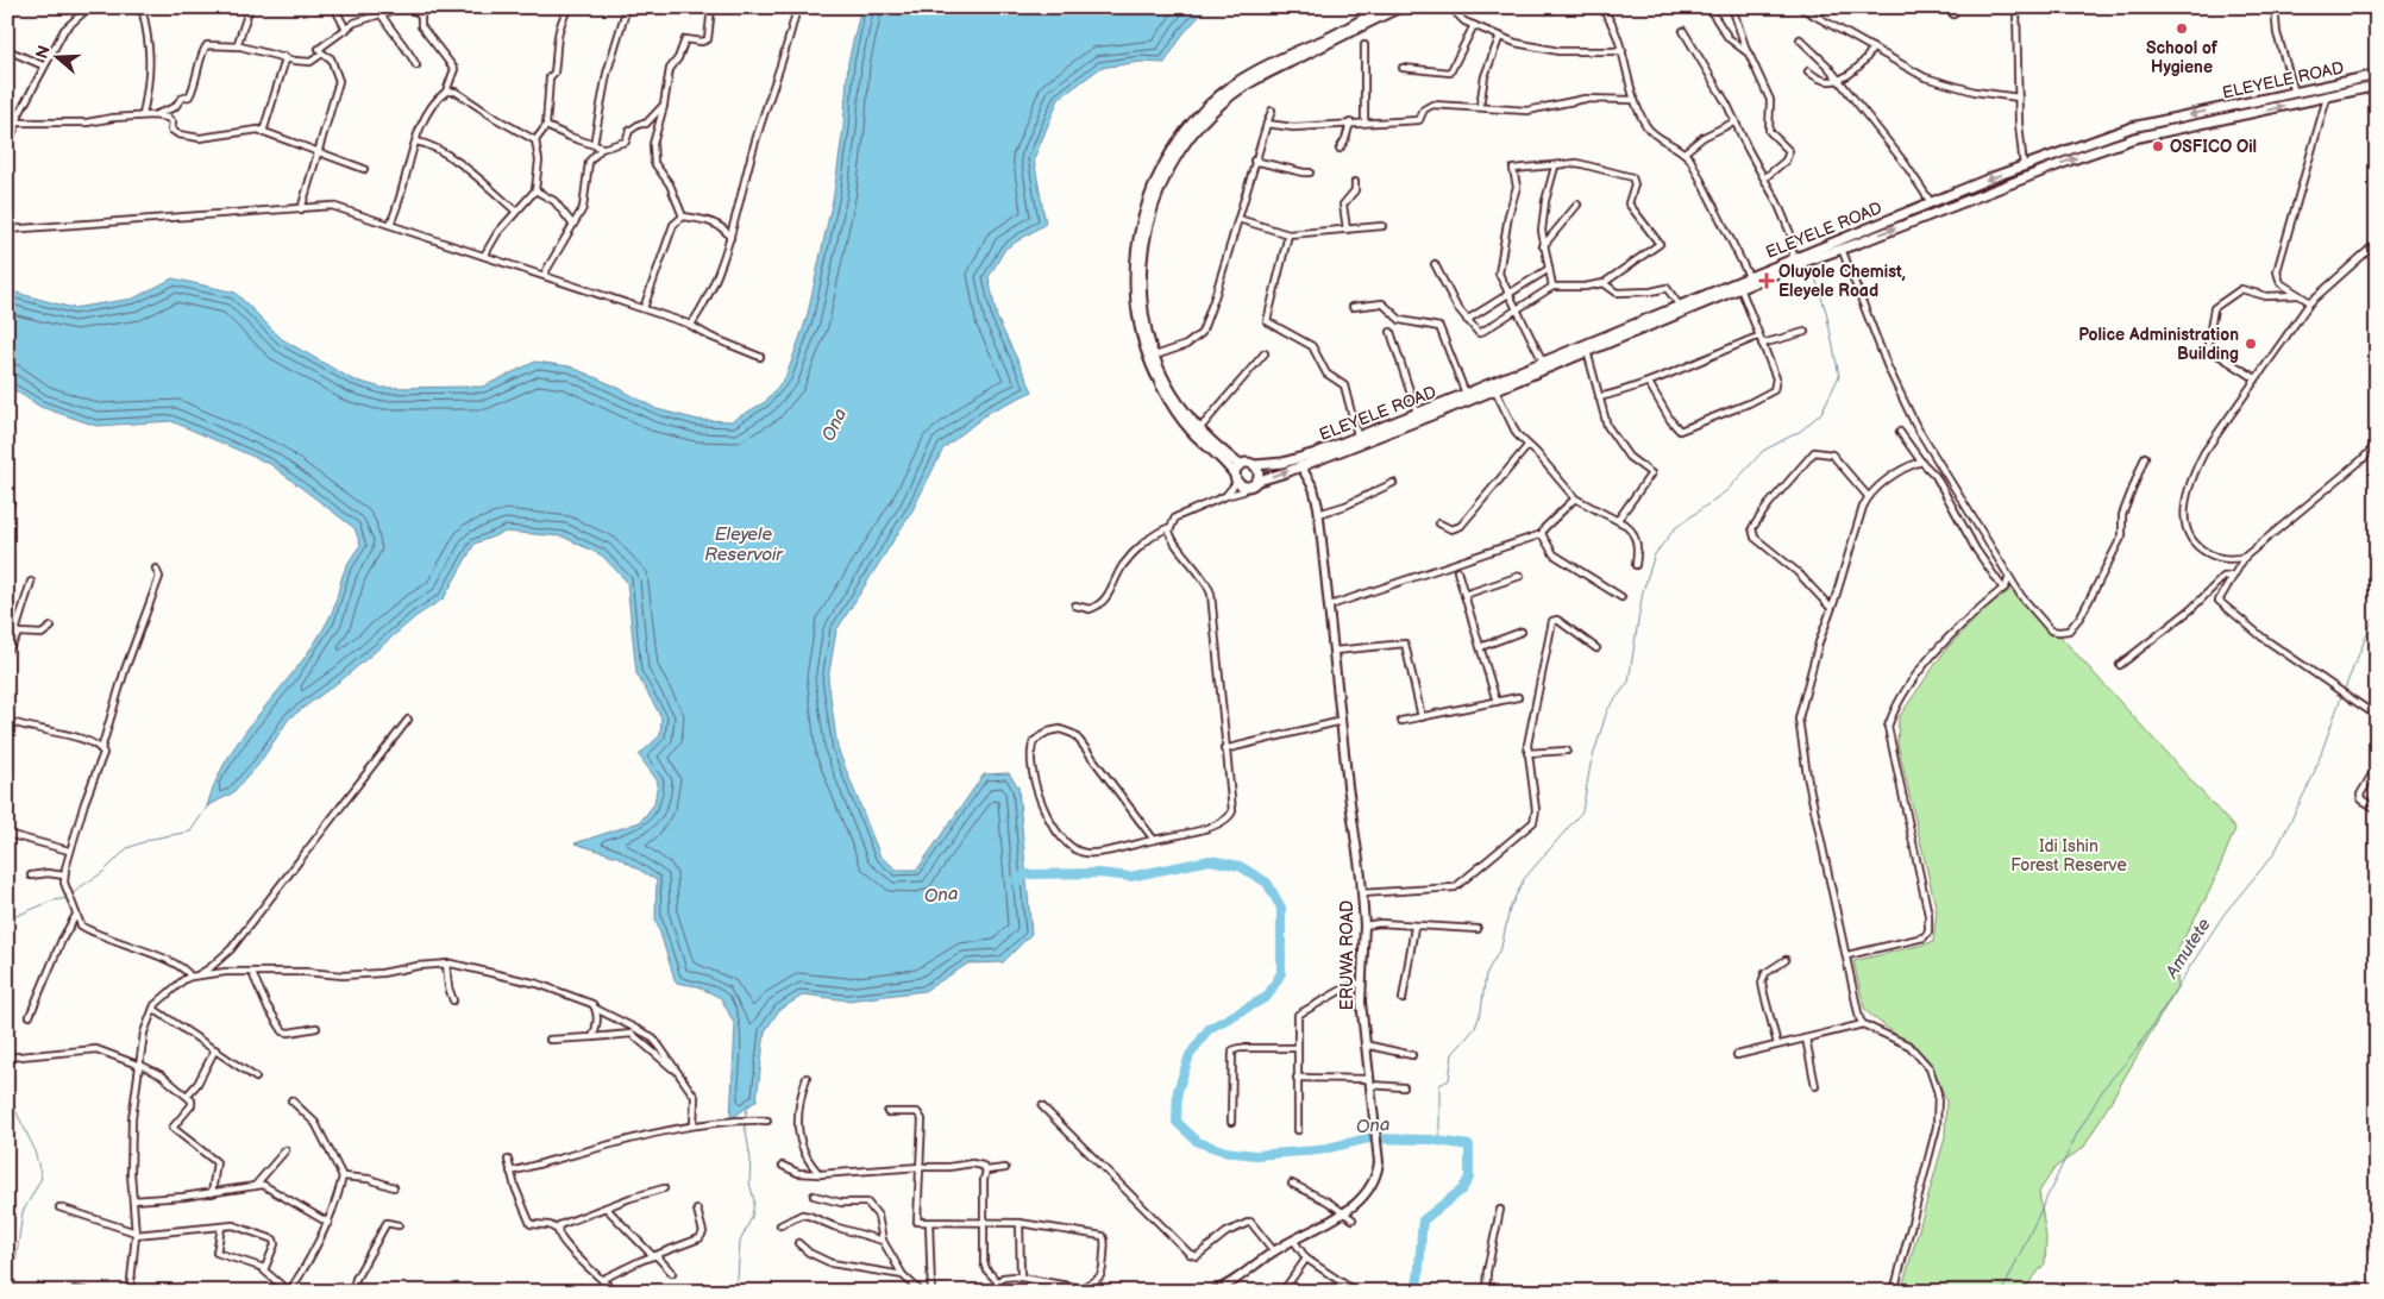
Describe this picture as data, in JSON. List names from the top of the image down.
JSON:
{
  "streets": {
    "main road": ["ELEYELE ROAD", "ERUWA ROAD"]
  },
  "crossings": [
    ["ELEYELE ROAD", "ERUWA ROAD"]
  ],
  "water": ["Ona", "Eleyele Reservoir", "Amutete"],
  "parks": ["Idi Ishin Forest Reserve"],
  "places": {
    "other": ["School of Hygiene", "OSFICO Oil", "Police Administration Building"],
    "health": ["Oluyole Chemist, Eleyele Road"]
  },
  "north": "left"
}
